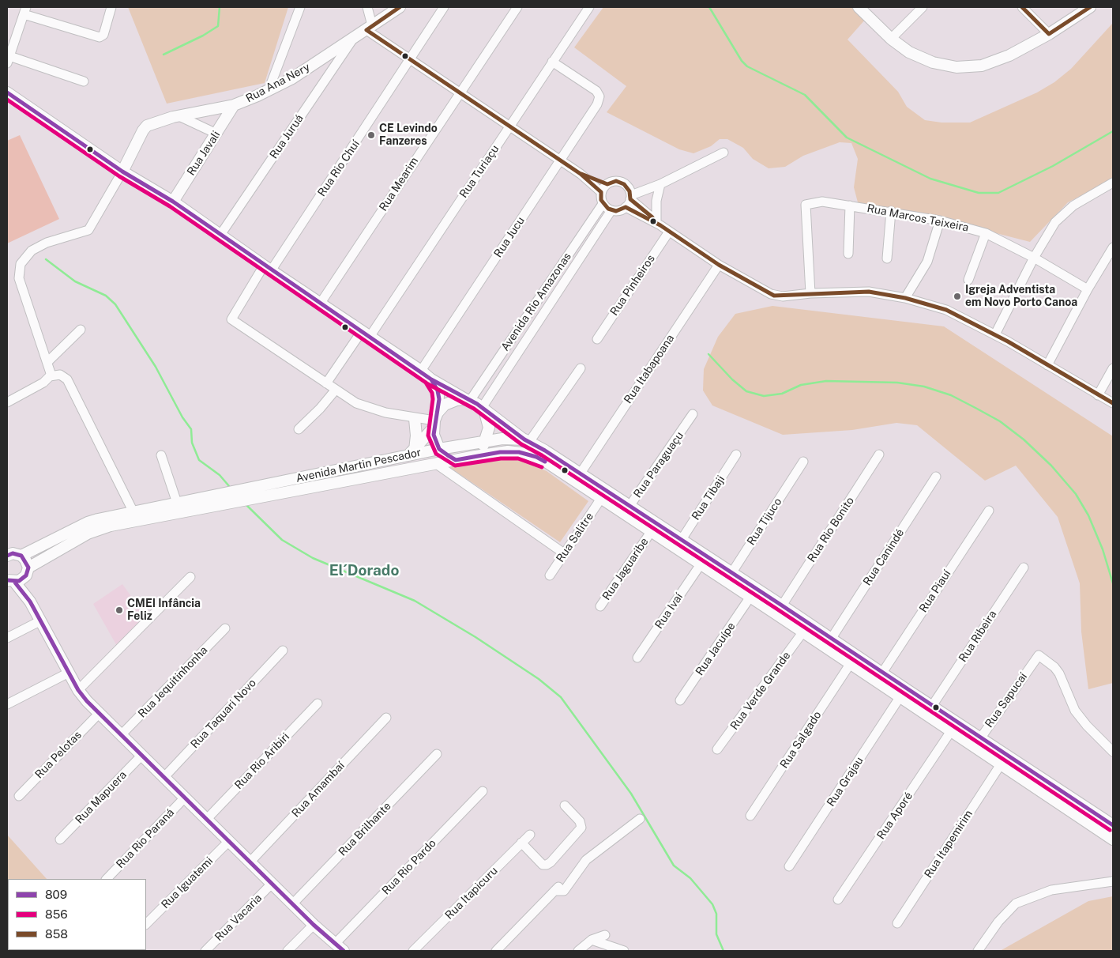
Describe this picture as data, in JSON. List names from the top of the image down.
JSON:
{
  "streets": {
    "street": [
      "Rua Ana Nery",
      "Rua Juruá",
      "Rua Javali",
      "Rua Rio Chuí",
      "Rua Turiaçu",
      "Rua Mearim",
      "Rua Marcos Teixeira",
      "Rua Jucu",
      "Rua Pinheiros",
      "Avenida Rio Amazonas",
      "Rua Itabapoana",
      "Rua Paraguaçu",
      "Avenida Martin Pescador",
      "Rua Tibaji",
      "Rua Tijuco",
      "Rua Rio Bonito",
      "Rua Salitre",
      "Rua Canindé",
      "Rua Jaguaribe",
      "Rua Piauí",
      "Rua Ivaí",
      "Rua Ribeira",
      "Rua Jacuípe",
      "Rua Jequitinhonha",
      "Rua Verde Grande",
      "Rua Sapucaí",
      "Rua Taquari Novo",
      "Rua Salgado",
      "Rua Pelotas",
      "Rua Rio Aribiri",
      "Rua Grajau",
      "Rua Amambaí",
      "Rua Mapuera",
      "Rua Aporé",
      "Rua Brilhante",
      "Rua Rio Paraná",
      "Rua Itapemirim",
      "Rua Rio Pardo",
      "Rua Iguatemi",
      "Rua Itapicuru",
      "Rua Vacaria"
    ]
  },
  "crossings": [
    ["Rua Ana Nery", "Rua Juruá"],
    ["Rua Ana Nery", "Rua Javali"],
    ["Rua Rio Chuí", "Rua Turiaçu"],
    ["Rua Turiaçu", "Rua Jucu"],
    ["Avenida Rio Amazonas", "Avenida Martin Pescador"],
    ["Rua Itabapoana", "Avenida Martin Pescador"],
    ["Rua Paraguaçu", "Avenida Martin Pescador"],
    ["Avenida Martin Pescador", "Rua Tibaji"],
    ["Avenida Martin Pescador", "Rua Tijuco"],
    ["Avenida Martin Pescador", "Rua Rio Bonito"],
    ["Avenida Martin Pescador", "Rua Salitre"],
    ["Avenida Martin Pescador", "Rua Canindé"],
    ["Avenida Martin Pescador", "Rua Jaguaribe"],
    ["Avenida Martin Pescador", "Rua Piauí"],
    ["Avenida Martin Pescador", "Rua Ivaí"],
    ["Avenida Martin Pescador", "Rua Ribeira"],
    ["Avenida Martin Pescador", "Rua Jacuípe"],
    ["Avenida Martin Pescador", "Rua Verde Grande"],
    ["Avenida Martin Pescador", "Rua Sapucaí"],
    ["Avenida Martin Pescador", "Rua Salgado"],
    ["Avenida Martin Pescador", "Rua Grajau"],
    ["Avenida Martin Pescador", "Rua Aporé"],
    ["Avenida Martin Pescador", "Rua Itapemirim"]
  ],
  "districts": ["El´Dorado"],
  "places": ["CE Levindo Fanzeres", "Igreja Adventista em Novo Porto Canoa", "CMEI Infância Feliz"],
  "lines": ["transit line 858", "transit line 809", "transit line 856"],
  "legend": ["809", "856", "858"]
}
